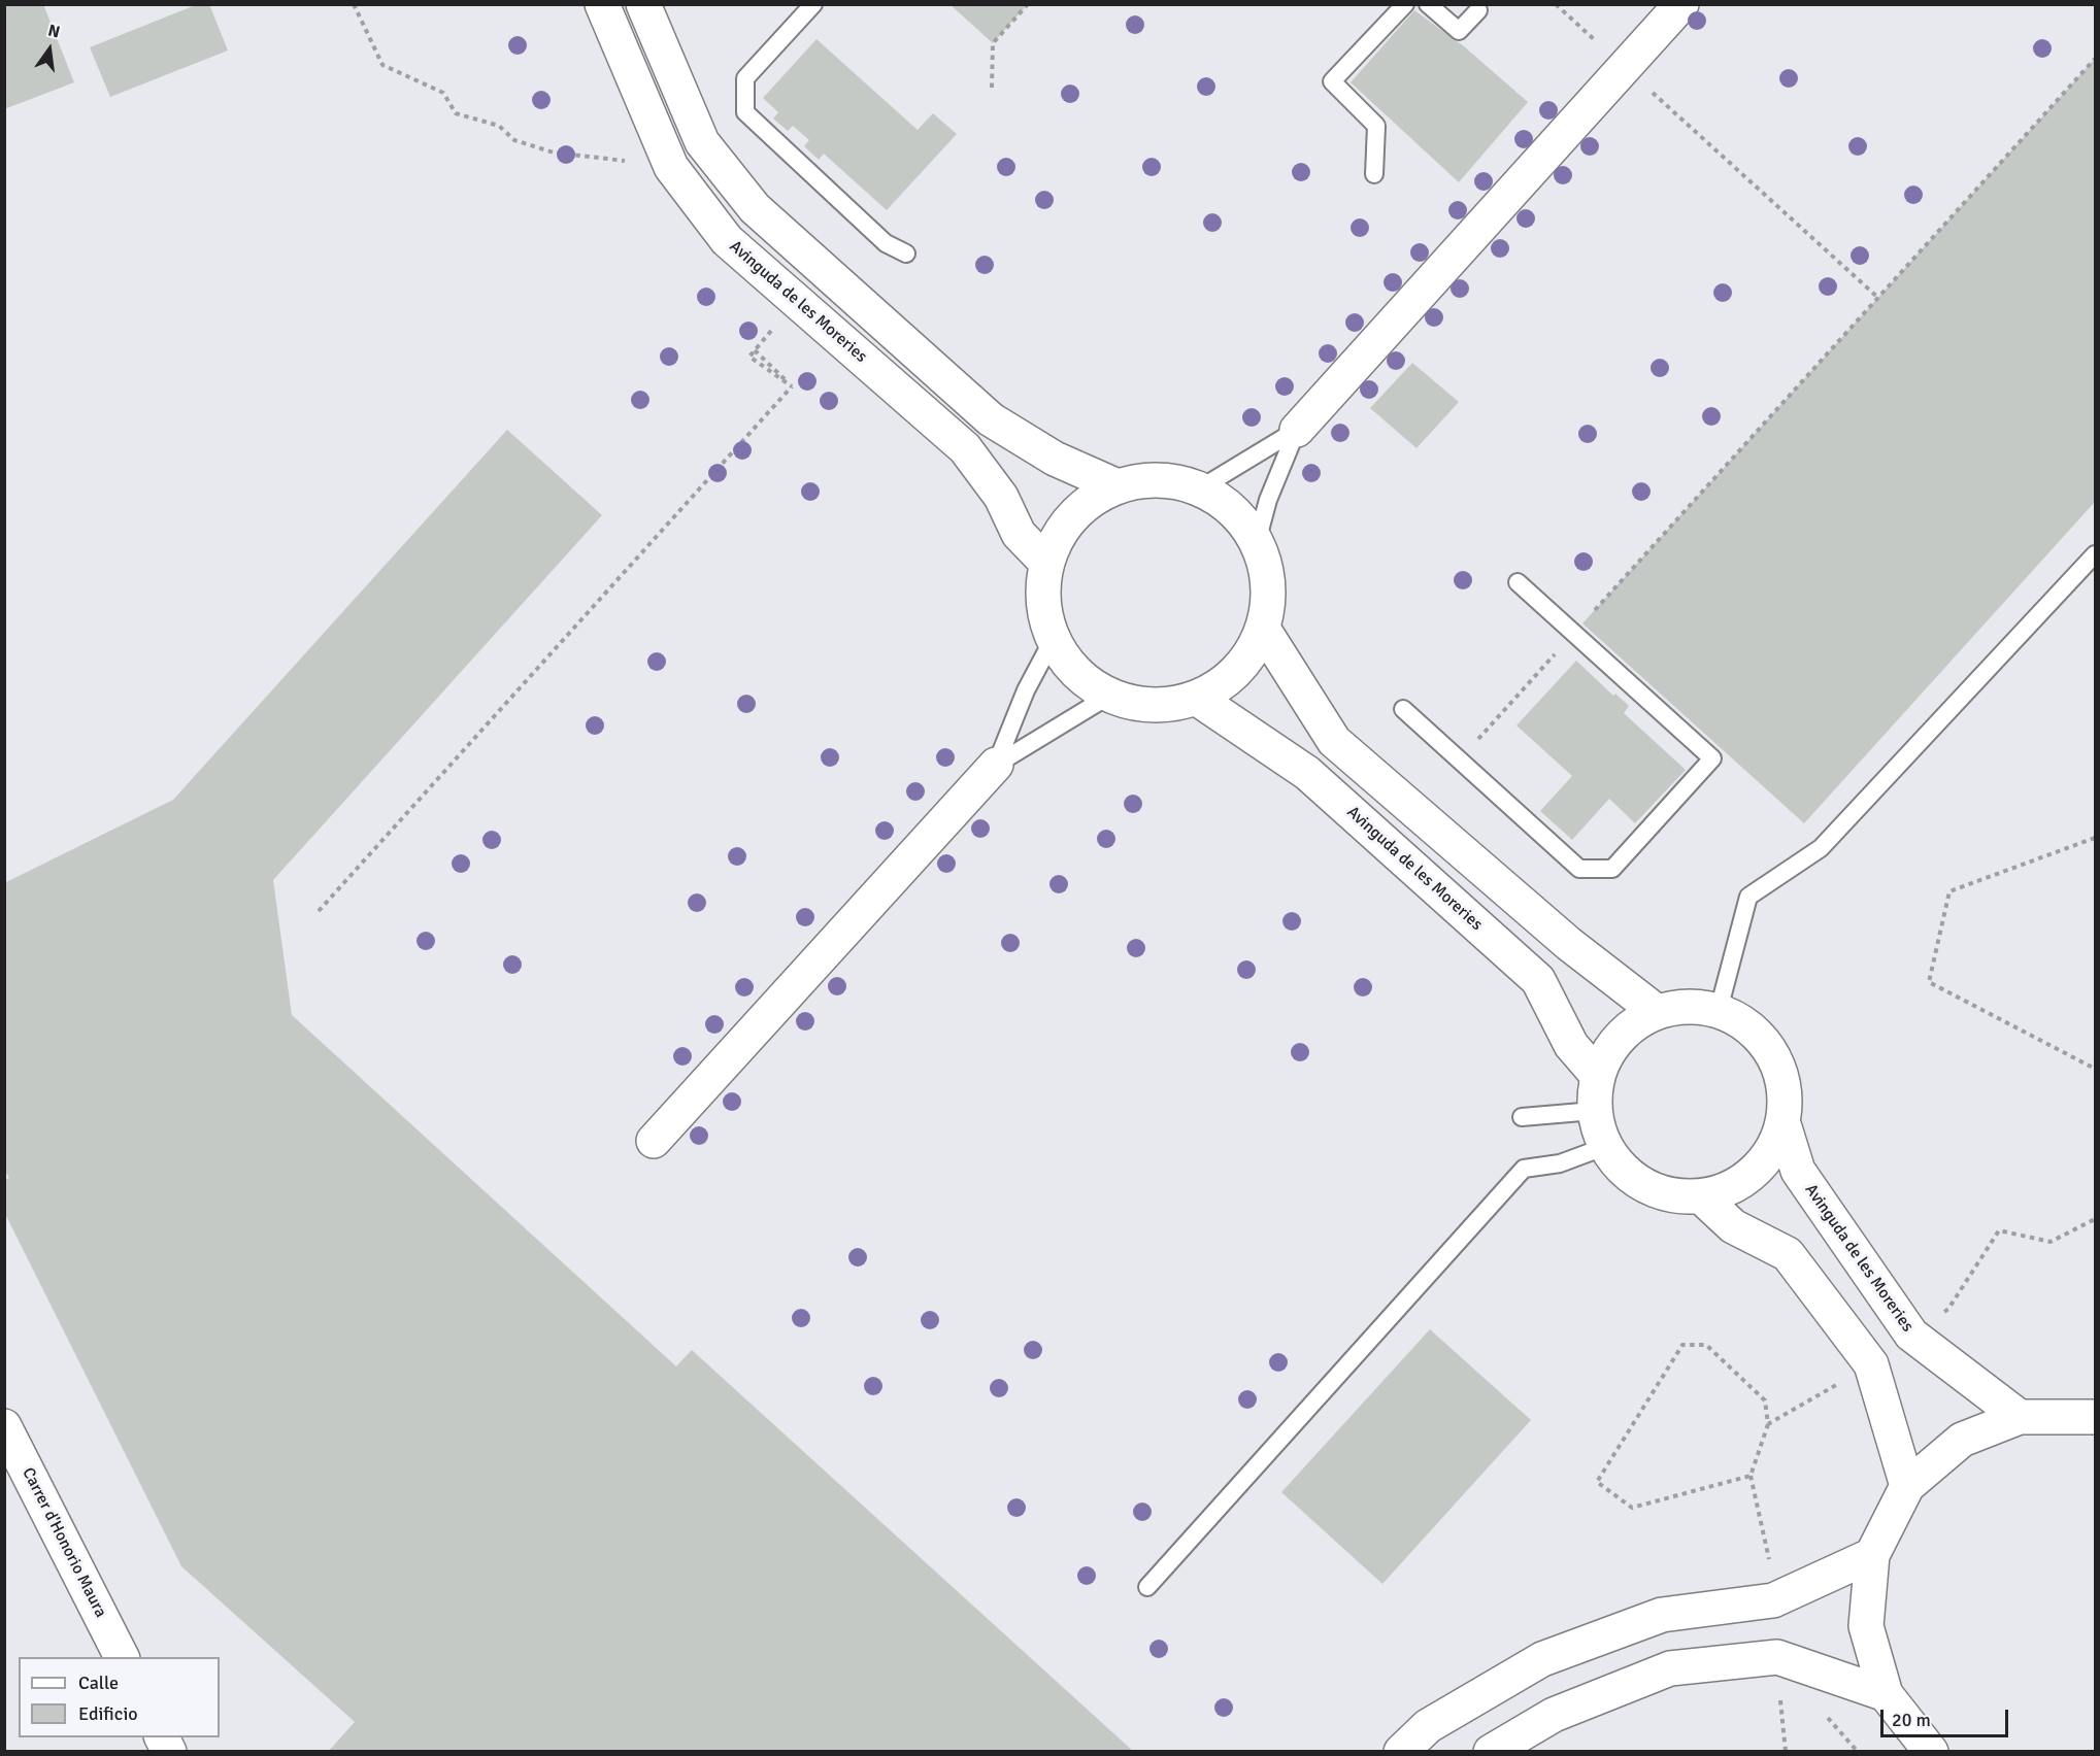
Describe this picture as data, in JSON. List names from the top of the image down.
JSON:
{
  "streets": {
    "street": ["Avinguda de les Moreries", "Carrer d'Honorio Maura"]
  },
  "legend": ["Calle", "Edificio"],
  "scale_bar": "20 m",
  "north": "top"
}
